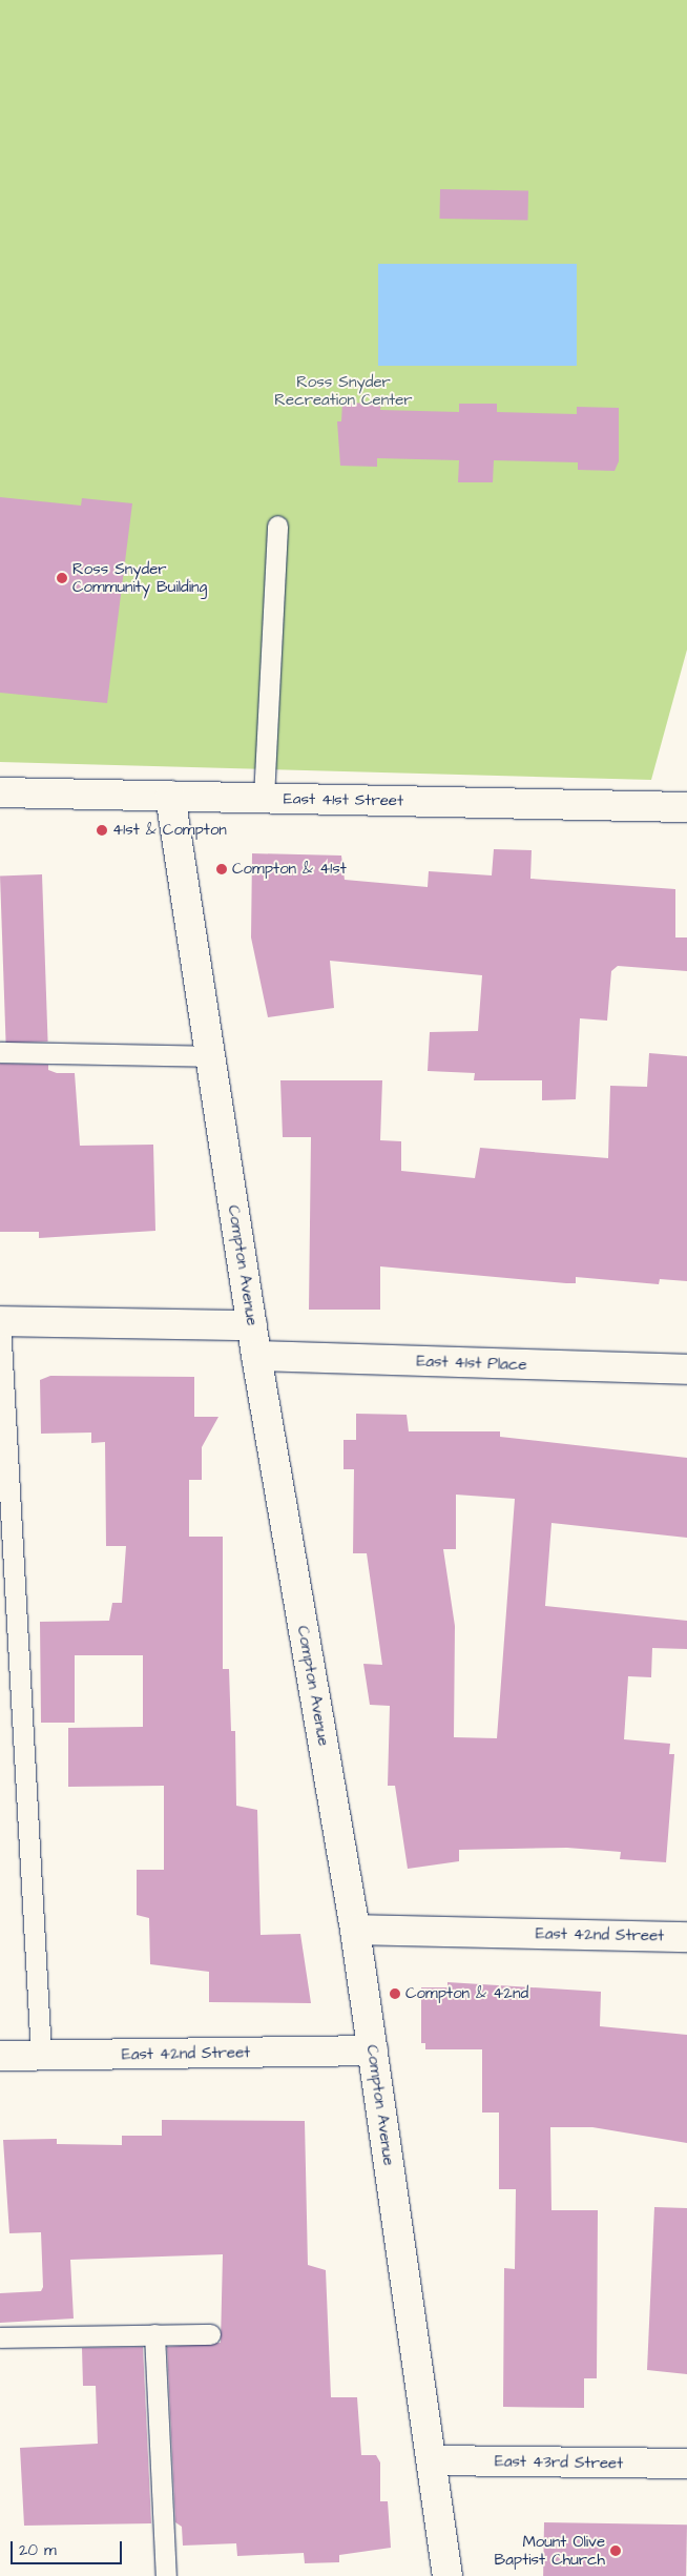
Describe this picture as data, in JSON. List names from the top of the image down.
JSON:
{
  "streets": {
    "street": [
      "East 41st Street",
      "Compton Avenue",
      "East 41st Place",
      "East 42nd Street",
      "East 43rd Street"
    ]
  },
  "crossings": [
    ["East 41st Street", "Compton Avenue"],
    ["Compton Avenue", "East 41st Place"],
    ["Compton Avenue", "East 42nd Street"],
    ["Compton Avenue", "East 43rd Street"]
  ],
  "parks": ["Ross Snyder Recreation Center"],
  "places": [
    "Ross Snyder Community Building",
    "41st & Compton",
    "Compton & 41st",
    "Compton & 42nd",
    "Mount Olive Baptist Church"
  ],
  "scale_bar": "20 m"
}
